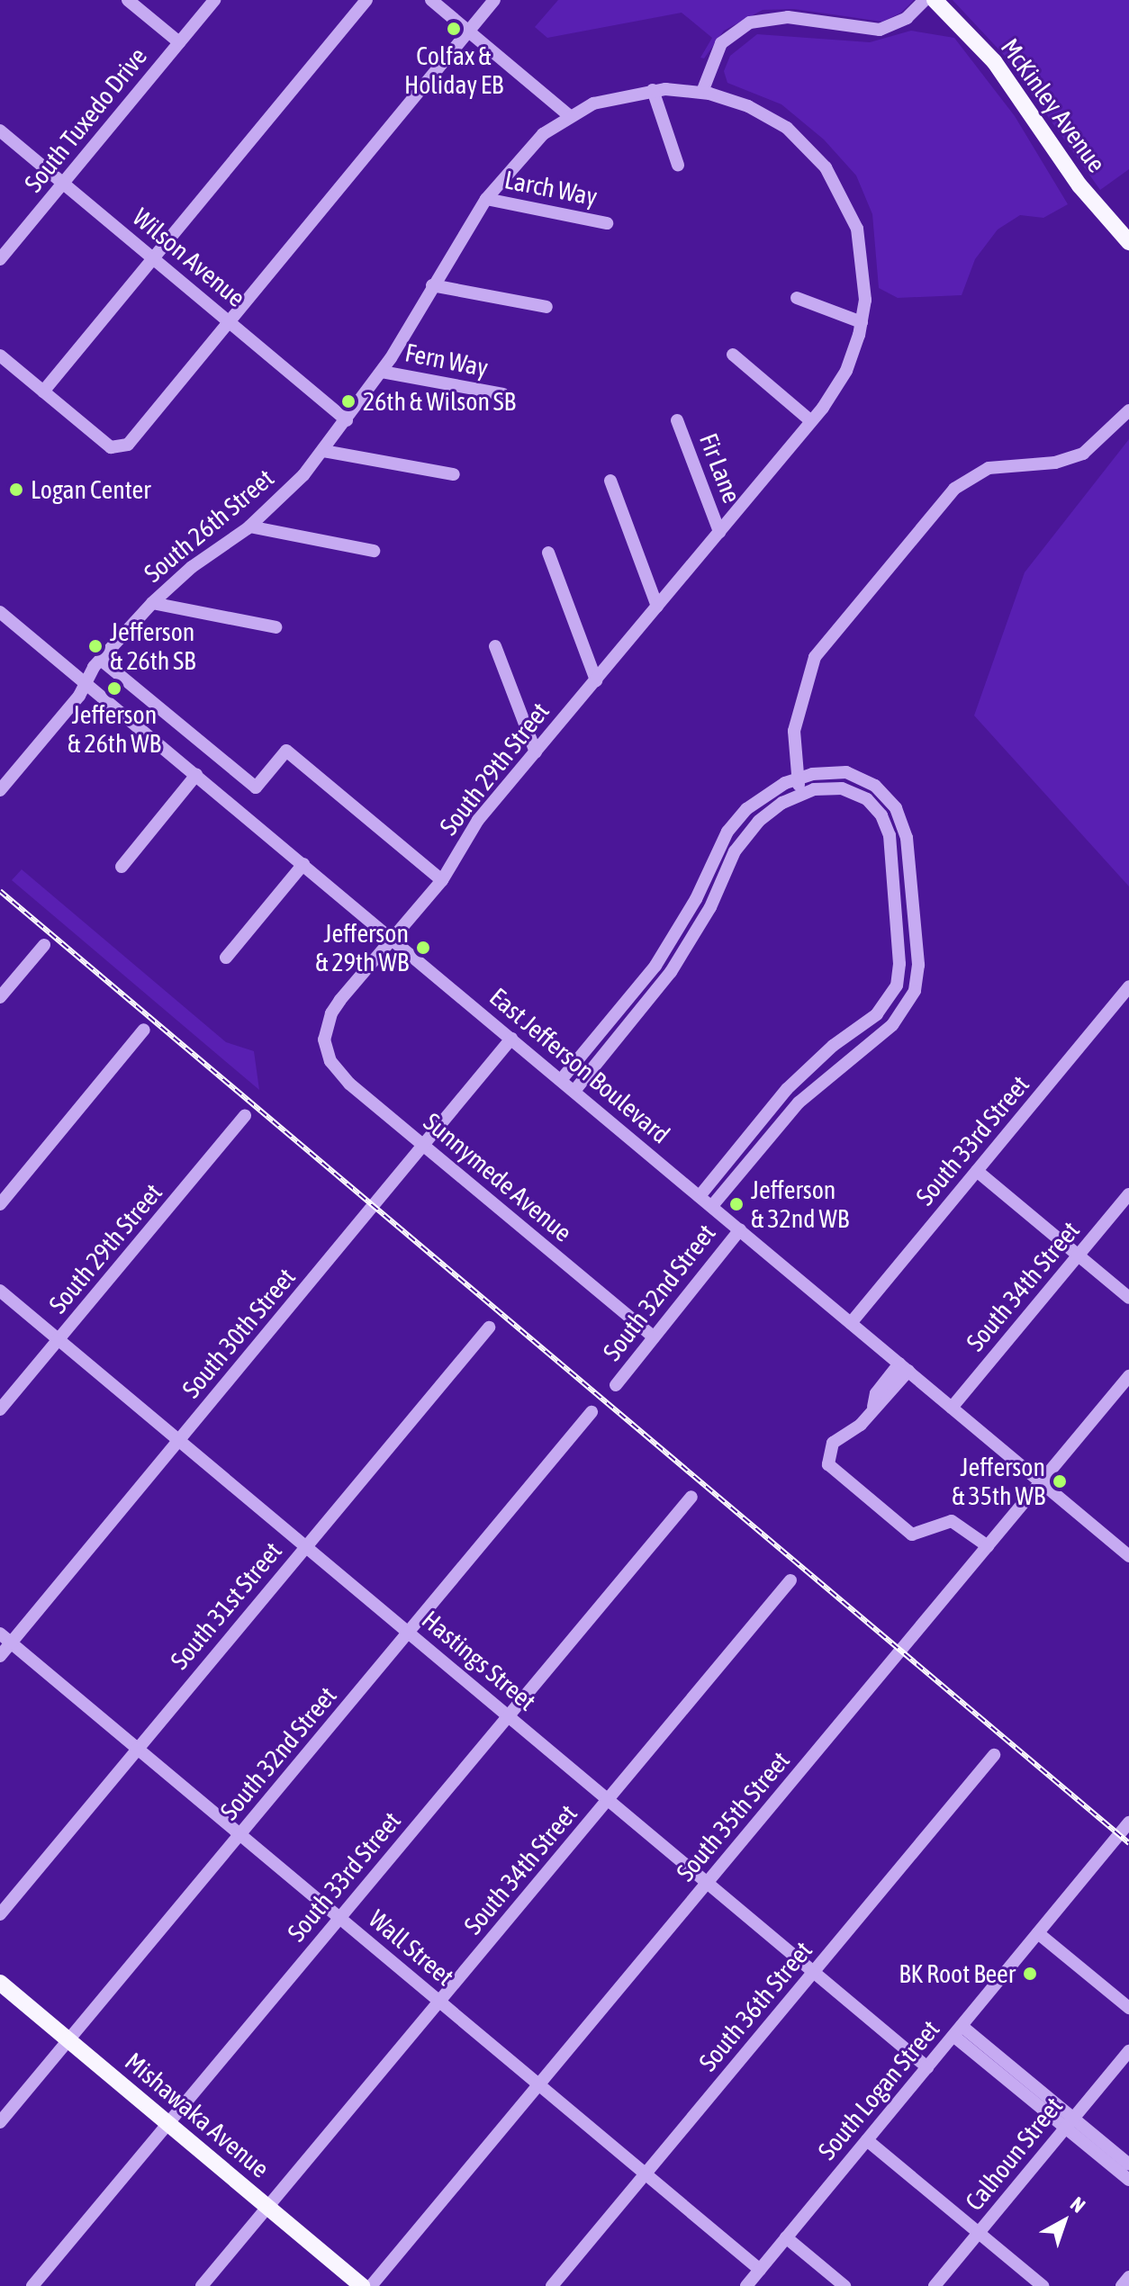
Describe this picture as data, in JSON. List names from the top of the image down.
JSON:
{
  "streets": {
    "main road": ["McKinley Avenue", "Mishawaka Avenue"],
    "street": [
      "South Tuxedo Drive",
      "Larch Way",
      "Wilson Avenue",
      "Fern Way",
      "Fir Lane",
      "South 26th Street",
      "South 29th Street",
      "East Jefferson Boulevard",
      "South 33rd Street",
      "Sunnymede Avenue",
      "South 34th Street",
      "South 32nd Street",
      "South 30th Street",
      "South 31st Street",
      "Hastings Street",
      "South 35th Street",
      "Wall Street",
      "South 36th Street",
      "South Logan Street",
      "Calhoun Street"
    ]
  },
  "crossings": [
    ["South Tuxedo Drive", "Wilson Avenue"],
    ["Larch Way", "South 26th Street"],
    ["Wilson Avenue", "South 26th Street"],
    ["Fern Way", "South 26th Street"],
    ["Fir Lane", "South 29th Street"],
    ["South 26th Street", "South 29th Street"],
    ["South 26th Street", "East Jefferson Boulevard"],
    ["South 29th Street", "East Jefferson Boulevard"],
    ["South 29th Street", "Sunnymede Avenue"],
    ["South 29th Street", "Hastings Street"],
    ["East Jefferson Boulevard", "South 33rd Street"],
    ["East Jefferson Boulevard", "South 34th Street"],
    ["East Jefferson Boulevard", "South 32nd Street"],
    ["East Jefferson Boulevard", "South 30th Street"],
    ["East Jefferson Boulevard", "South 35th Street"],
    ["South 33rd Street", "Hastings Street"],
    ["South 33rd Street", "Wall Street"],
    ["South 33rd Street", "Mishawaka Avenue"],
    ["Sunnymede Avenue", "South 32nd Street"],
    ["Sunnymede Avenue", "South 30th Street"],
    ["South 34th Street", "Hastings Street"],
    ["South 34th Street", "Wall Street"],
    ["South 34th Street", "Mishawaka Avenue"],
    ["South 32nd Street", "Hastings Street"],
    ["South 32nd Street", "Wall Street"],
    ["South 32nd Street", "Mishawaka Avenue"],
    ["South 30th Street", "Hastings Street"],
    ["South 30th Street", "Wall Street"],
    ["South 31st Street", "Hastings Street"],
    ["South 31st Street", "Wall Street"],
    ["Hastings Street", "South 35th Street"],
    ["Hastings Street", "South 36th Street"],
    ["Hastings Street", "South Logan Street"],
    ["South 35th Street", "Wall Street"],
    ["Wall Street", "South 36th Street"],
    ["Wall Street", "South Logan Street"]
  ],
  "places": [
    "Colfax & Holiday EB",
    "26th & Wilson SB",
    "Logan Center",
    "Jefferson & 26th SB",
    "Jefferson & 26th WB",
    "Jefferson & 29th WB",
    "Jefferson & 32nd WB",
    "Jefferson & 35th WB",
    "BK Root Beer"
  ],
  "north": "top right"
}
